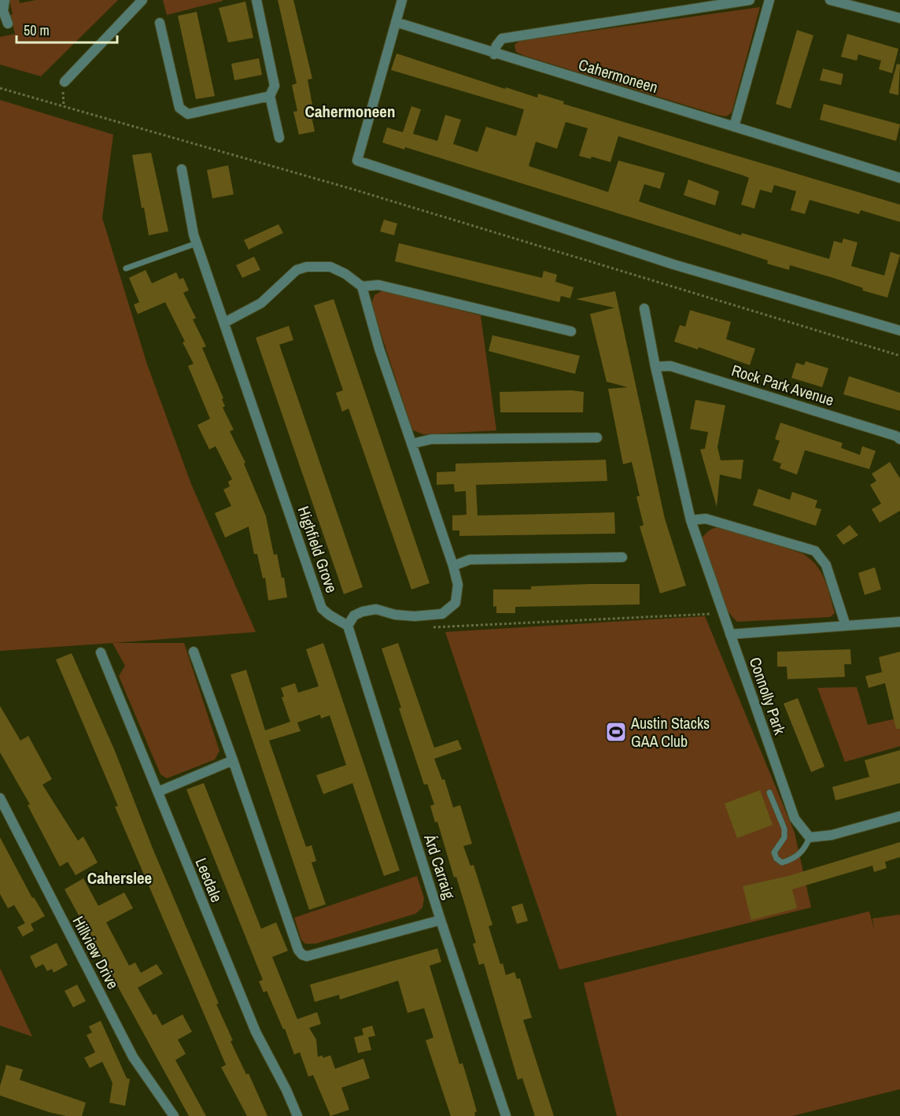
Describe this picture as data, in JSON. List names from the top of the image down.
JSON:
{
  "streets": {
    "street": [
      "Cahermoneen",
      "Rock Park Avenue",
      "Highfield Grove",
      "Connolly Park",
      "Árd Carraig",
      "Leedale",
      "Hillview Drive"
    ]
  },
  "crossings": [
    ["Highfield Grove", "Árd Carraig"]
  ],
  "districts": ["Cahermoneen", "Caherslee"],
  "places": {
    "sports": ["Austin Stacks GAA Club"]
  },
  "scale_bar": "50 m"
}
